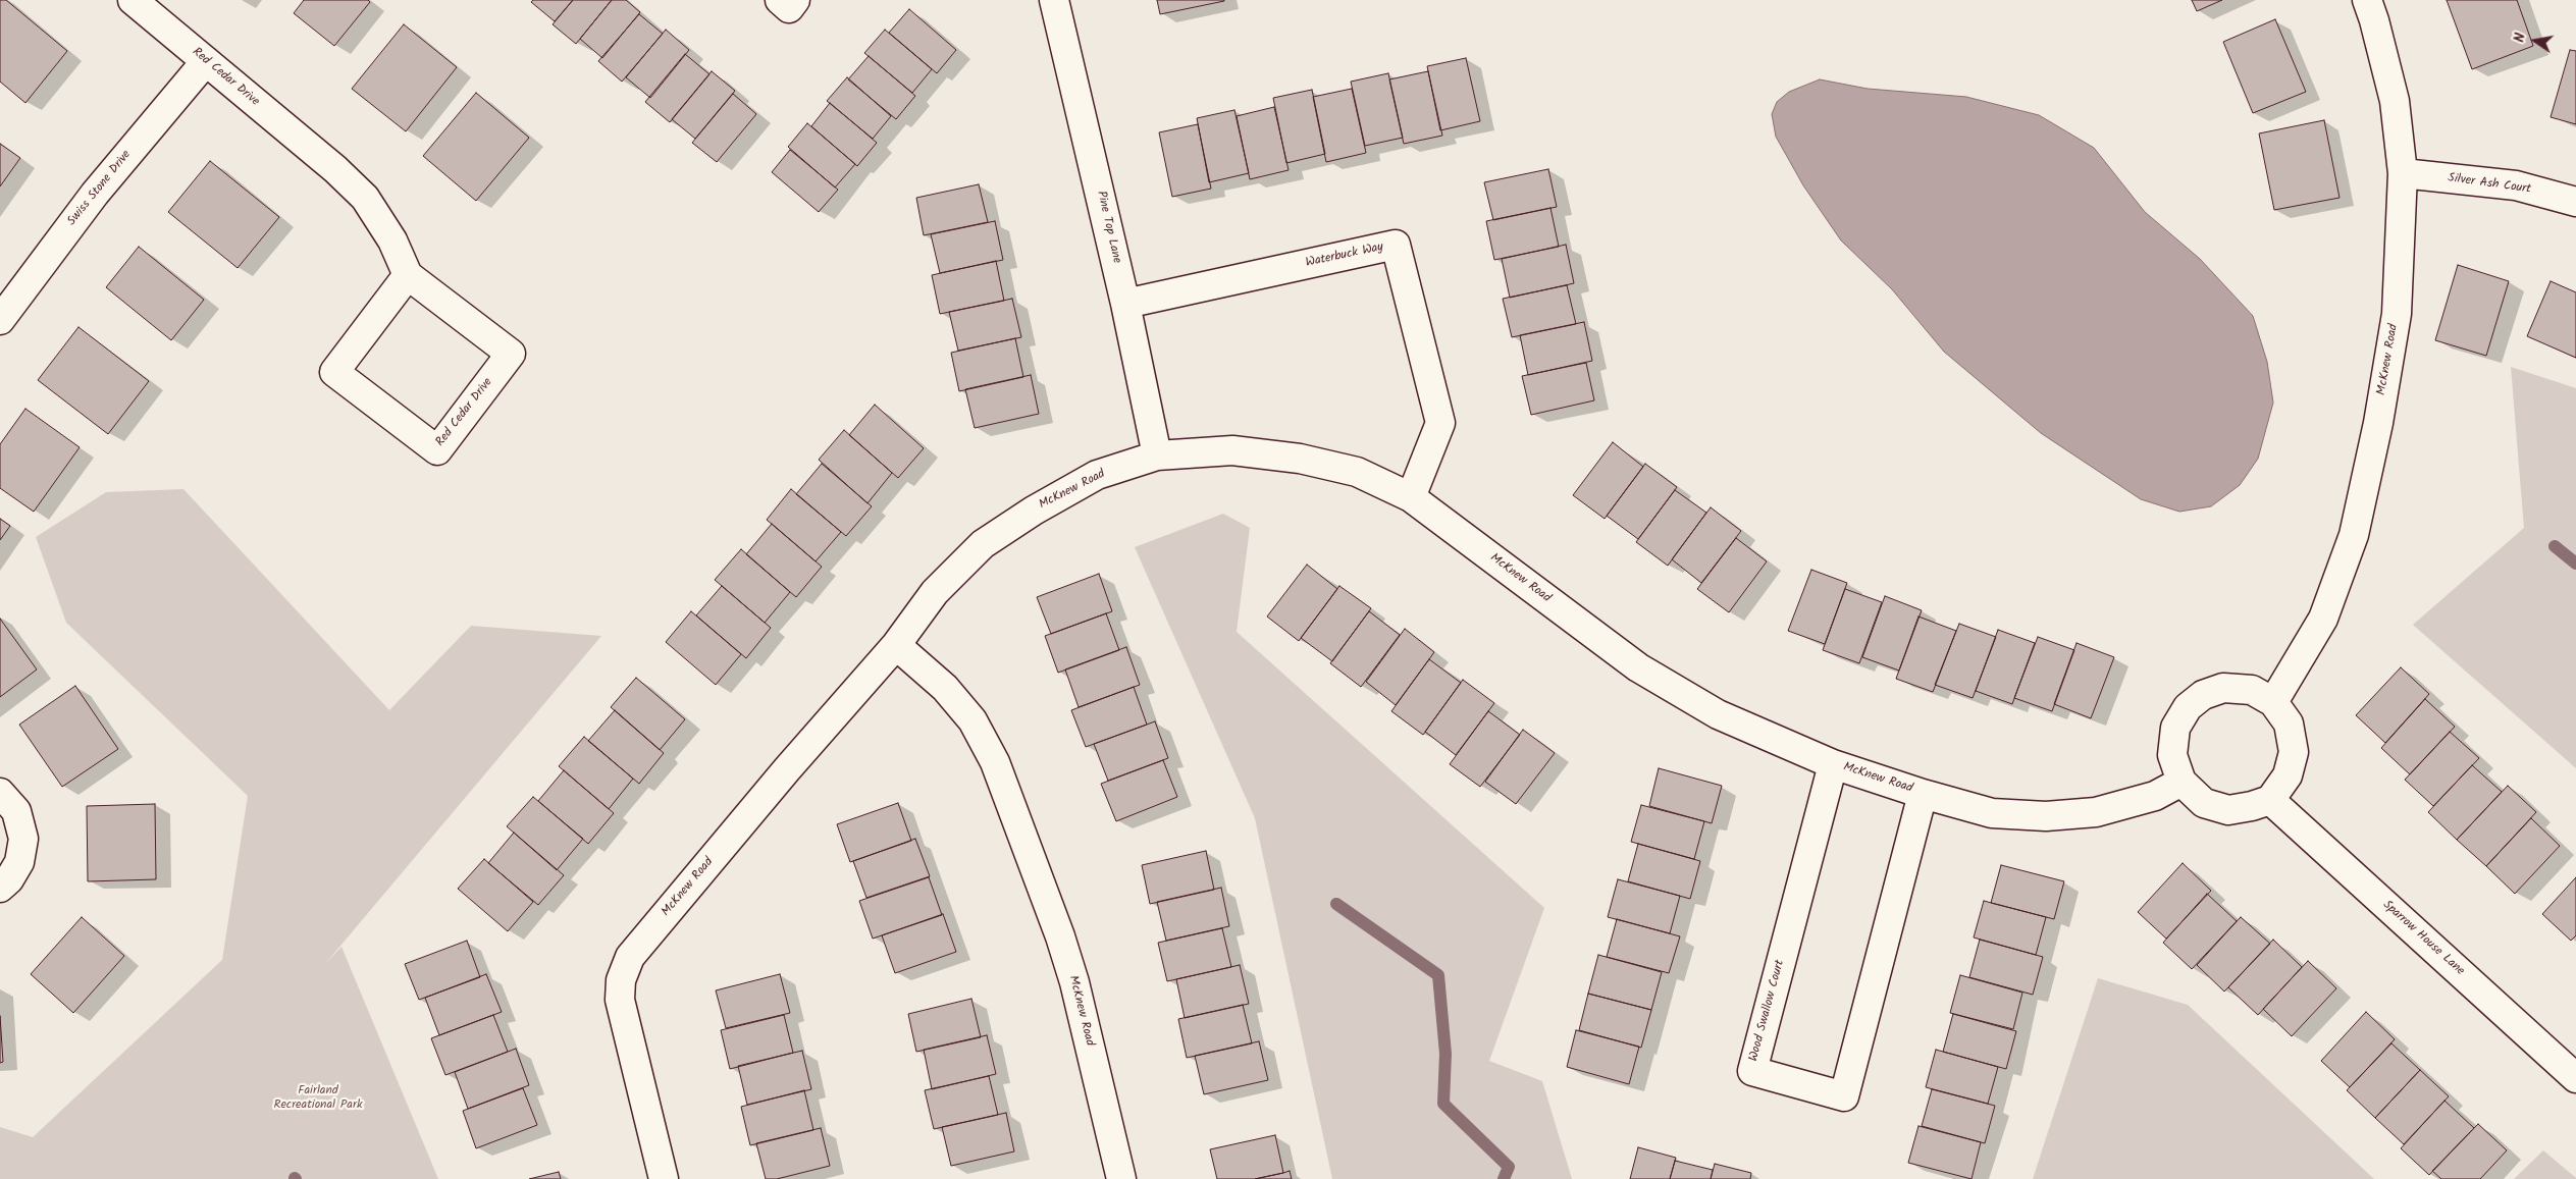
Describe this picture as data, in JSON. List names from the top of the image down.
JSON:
{
  "streets": {
    "street": [
      "Red Cedar Drive",
      "Silver Ash Court",
      "Swiss Stone Drive",
      "Pine Top Lane",
      "Waterbuck Way",
      "McKnew Road",
      "Sparrow House Lane",
      "Wood Swallow Court"
    ]
  },
  "crossings": [
    ["Red Cedar Drive", "Swiss Stone Drive"],
    ["Silver Ash Court", "McKnew Road"],
    ["Pine Top Lane", "Waterbuck Way"],
    ["Pine Top Lane", "McKnew Road"],
    ["Waterbuck Way", "McKnew Road"],
    ["McKnew Road", "Sparrow House Lane"],
    ["McKnew Road", "Wood Swallow Court"]
  ],
  "parks": ["Fairland Recreational Park"],
  "north": "left"
}
